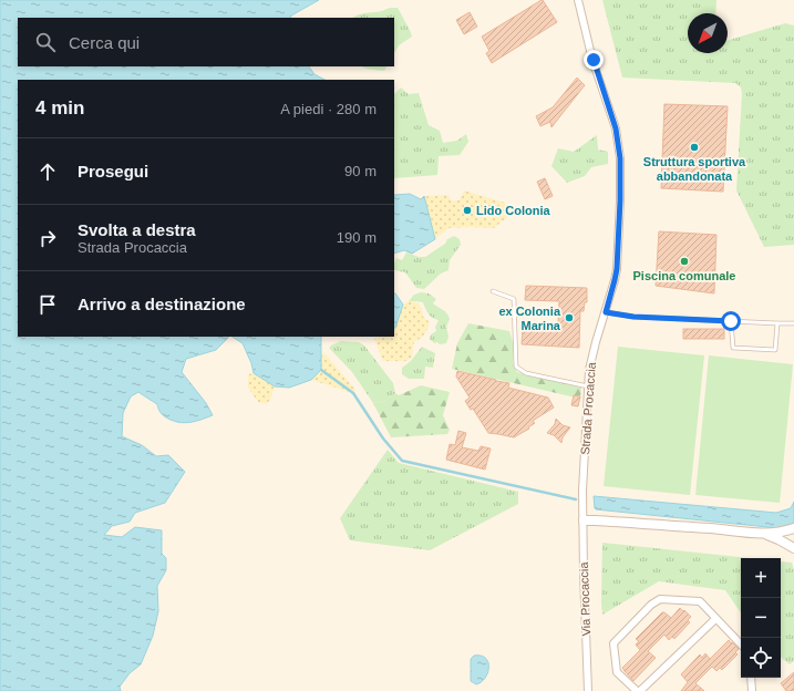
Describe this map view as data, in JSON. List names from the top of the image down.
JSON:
{
  "streets": {
    "street": ["Strada Procaccia", "Via Procaccia"]
  },
  "crossings": [
    ["Strada Procaccia", "Via Procaccia"]
  ],
  "places": [
    "Struttura sportiva abbandonata",
    "Lido Colonia",
    "Piscina comunale",
    "ex Colonia Marina"
  ],
  "north": "bottom left",
  "page": {
    "search": "Cerca qui",
    "heading": ["4 min", "A piedi · 280 m"],
    "list": [
      ["Prosegui", "90 m"],
      ["Svolta a destra", "Strada Procaccia", "190 m"],
      "Arrivo a destinazione"
    ],
    "map_buttons": ["+", "−"]
  }
}
